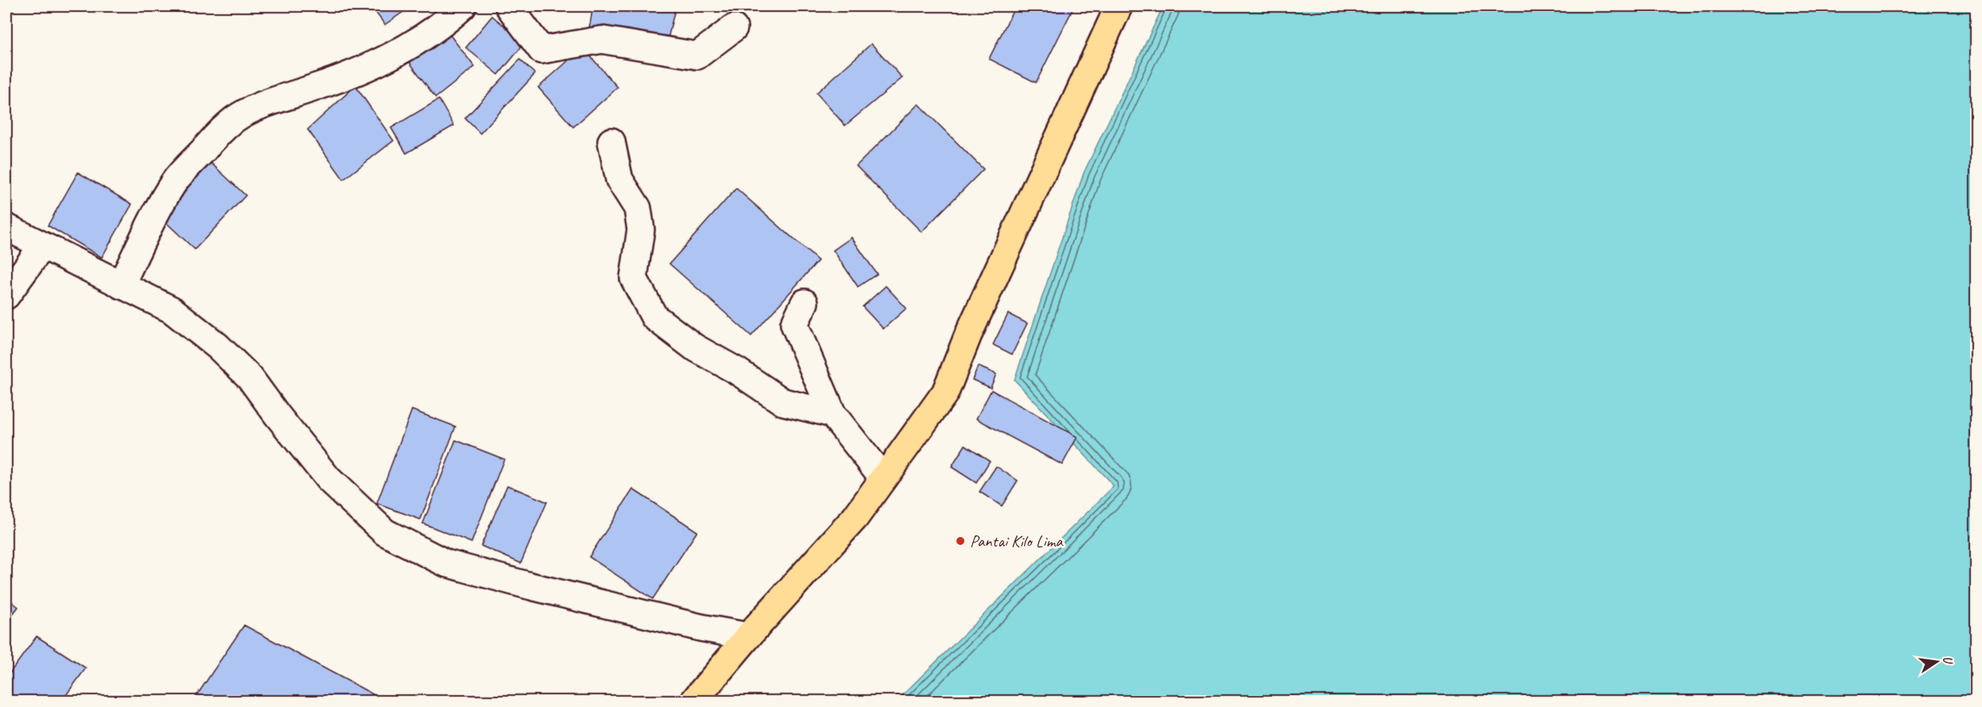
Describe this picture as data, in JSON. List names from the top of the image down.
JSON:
{
  "places": ["Pantai Kilo Lima"],
  "north": "right"
}
